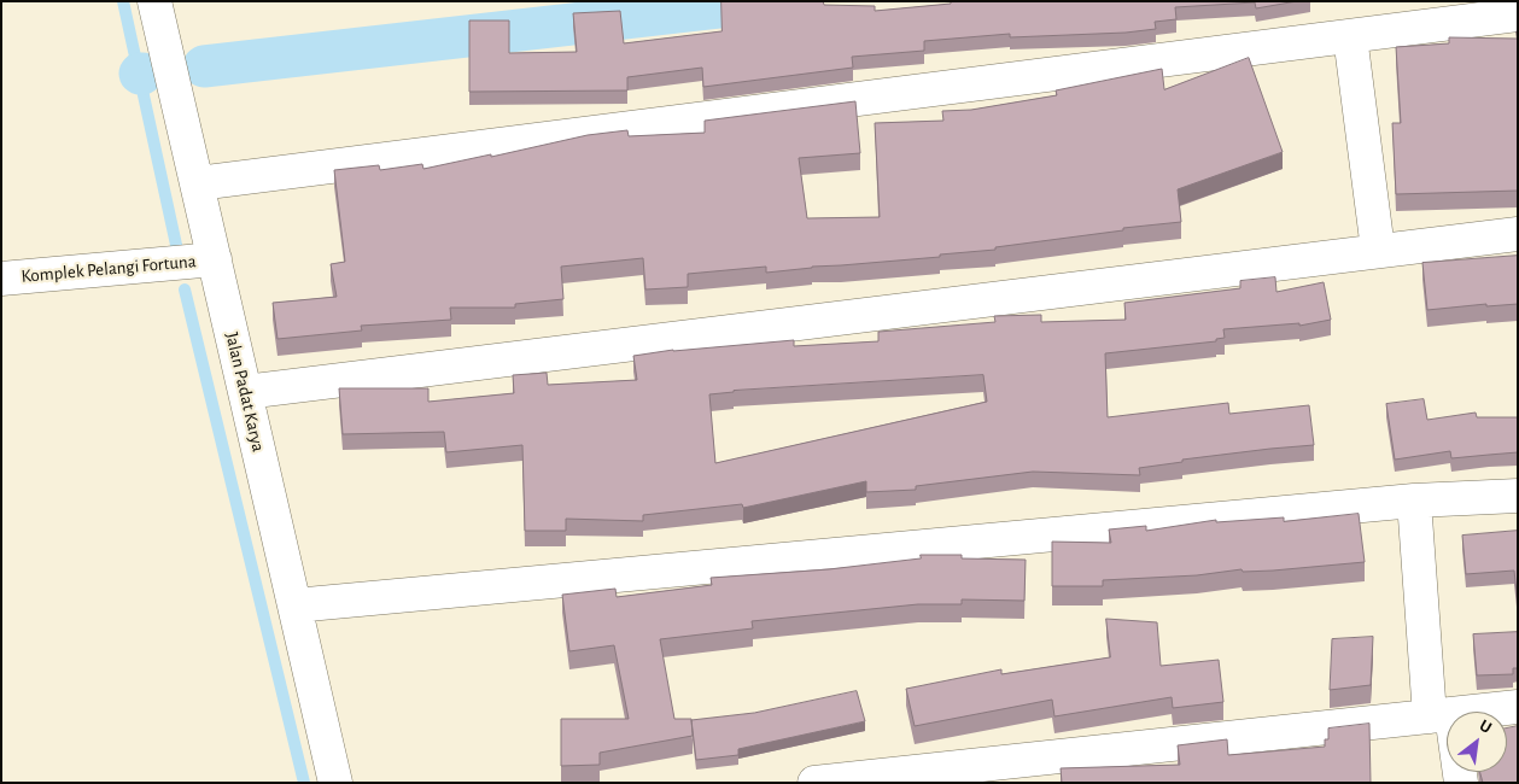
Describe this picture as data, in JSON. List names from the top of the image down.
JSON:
{
  "streets": {
    "street": ["Komplek Pelangi Fortuna", "Jalan Padat Karya"]
  },
  "crossings": [
    ["Komplek Pelangi Fortuna", "Jalan Padat Karya"]
  ],
  "north": "top right"
}
